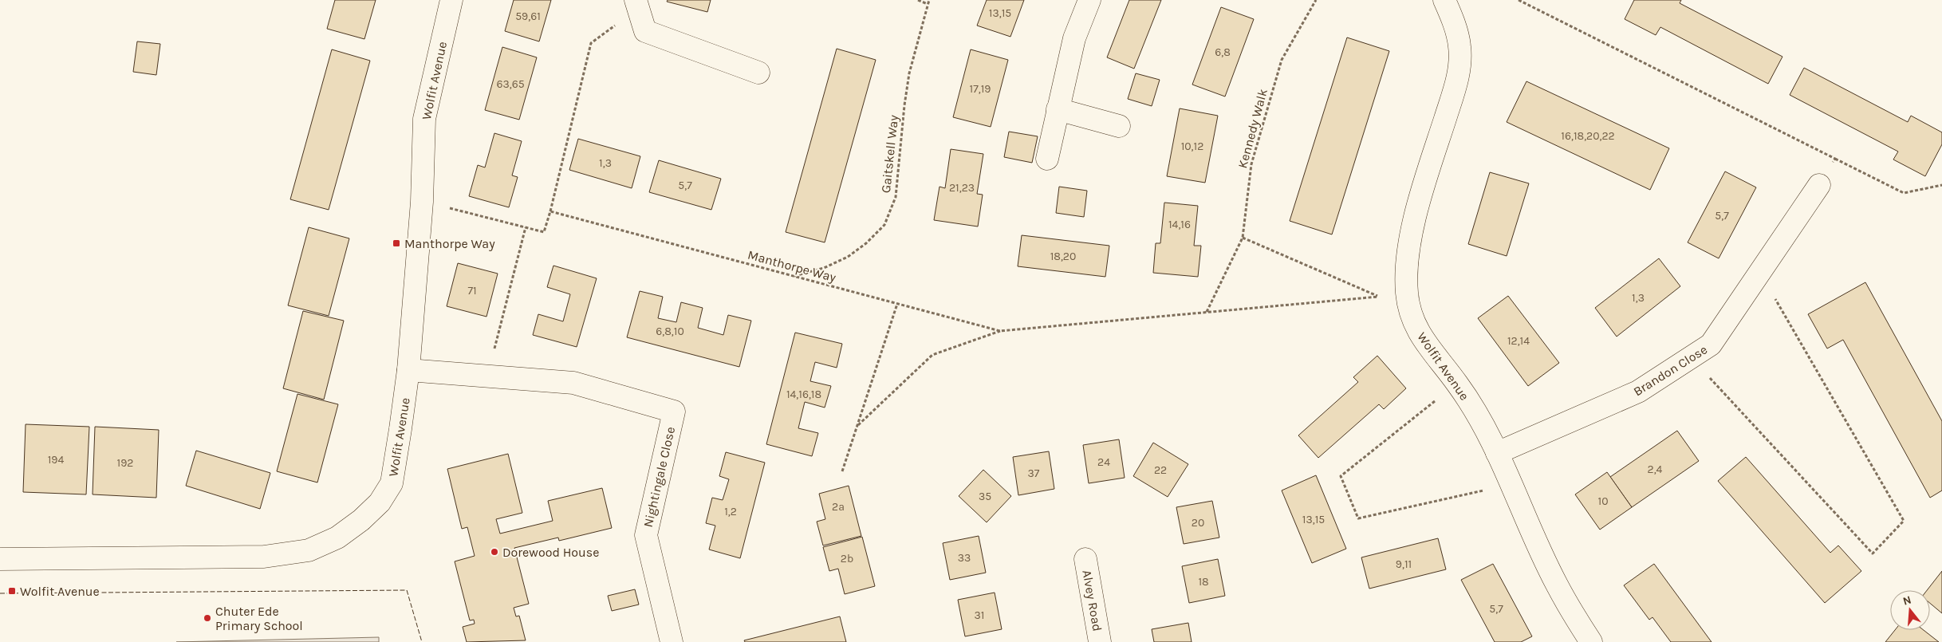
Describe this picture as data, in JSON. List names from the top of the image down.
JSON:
{
  "streets": {
    "street": [
      "Wolfit Avenue",
      "Brandon Close",
      "Nightingale Close",
      "Alvey Road"
    ],
    "path": ["Kennedy Walk", "Gaitskell Way", "Manthorpe Way"]
  },
  "crossings": [
    ["Wolfit Avenue", "Brandon Close"],
    ["Wolfit Avenue", "Nightingale Close"],
    ["Gaitskell Way", "Manthorpe Way"]
  ],
  "places": {
    "transit": ["Manthorpe Way", "Wolfit Avenue"],
    "other": ["Dorewood House", "Chuter Ede Primary School"]
  },
  "house_numbers": [
    "13,15",
    "59,61",
    "6,8",
    "63,65",
    "17,19",
    "16,18,20,22",
    "10,12",
    "1,3",
    "5,7",
    "21,23",
    "5,7",
    "14,16",
    "18,20",
    "71",
    "1,3",
    "6,8,10",
    "12,14",
    "14,16,18",
    "194",
    "24",
    "192",
    "2,4",
    "22",
    "37",
    "35",
    "10",
    "2a",
    "1,2",
    "13,15",
    "20",
    "33",
    "2b",
    "9,11",
    "18",
    "5,7",
    "31"
  ],
  "north": "top"
}
